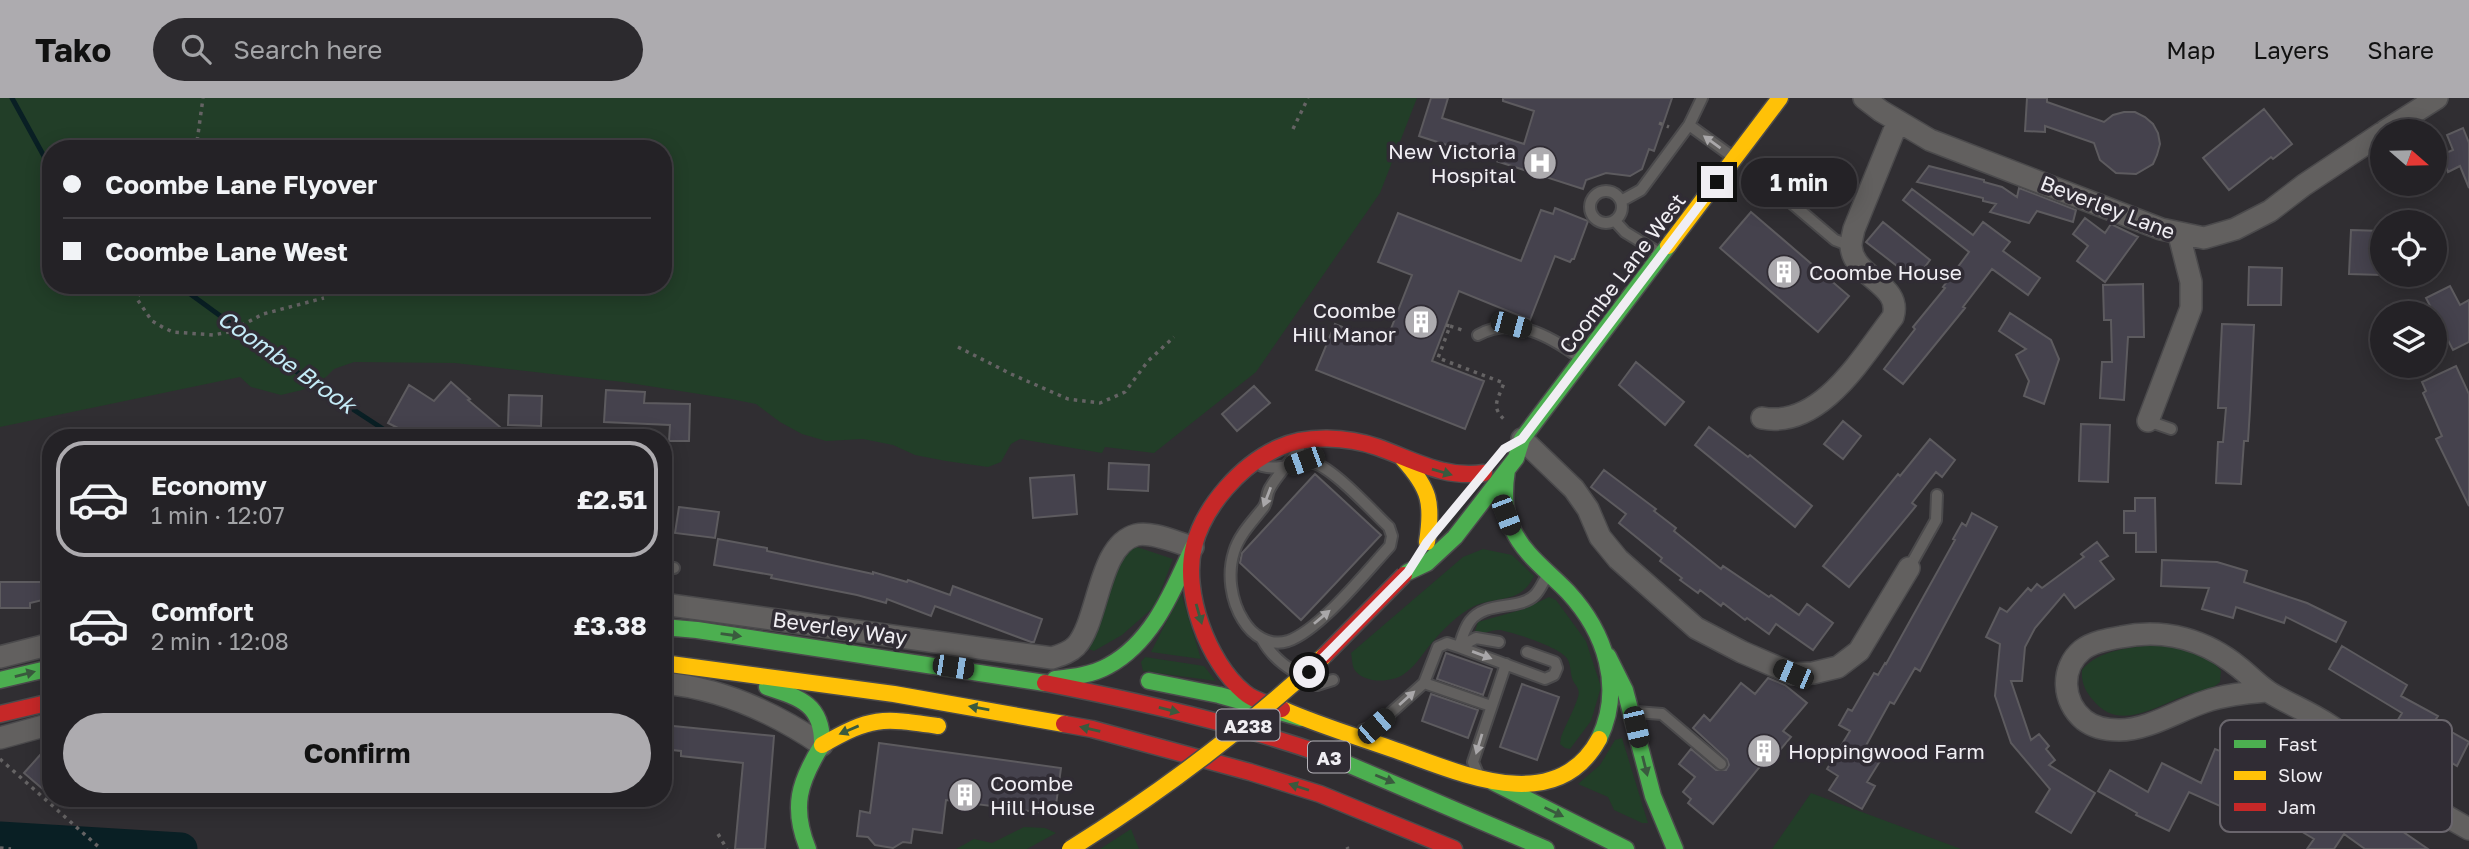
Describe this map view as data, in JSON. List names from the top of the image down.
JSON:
{
  "streets": {
    "main road": [
      "Coombe Lane West",
      "Beverley Way",
      "A238",
      "A3"
    ],
    "street": ["Beverley Lane"]
  },
  "crossings": [
    ["Coombe Lane West", "A238"]
  ],
  "one_way": ["Beverley Way"],
  "water": ["Coombe Brook"],
  "places": {
    "hospital": ["New Victoria Hospital"],
    "building": [
      "Coombe House",
      "Coombe Hill Manor",
      "Hoppingwood Farm",
      "Coombe Hill House"
    ]
  },
  "legend": ["Fast", "Slow", "Jam"],
  "north": "right",
  "page": {
    "header": "Tako",
    "search": "Search here",
    "nav": ["Map", "Layers", "Share"],
    "banner": ["Coombe Lane Flyover", "Coombe Lane West"],
    "bubble": "1 min",
    "list": [
      {
        "name": "Economy",
        "note": "1 min · 12:07",
        "value": "£2.51"
      },
      {
        "name": "Comfort",
        "note": "2 min · 12:08",
        "value": "£3.38"
      }
    ],
    "buttons": "Confirm"
  }
}
